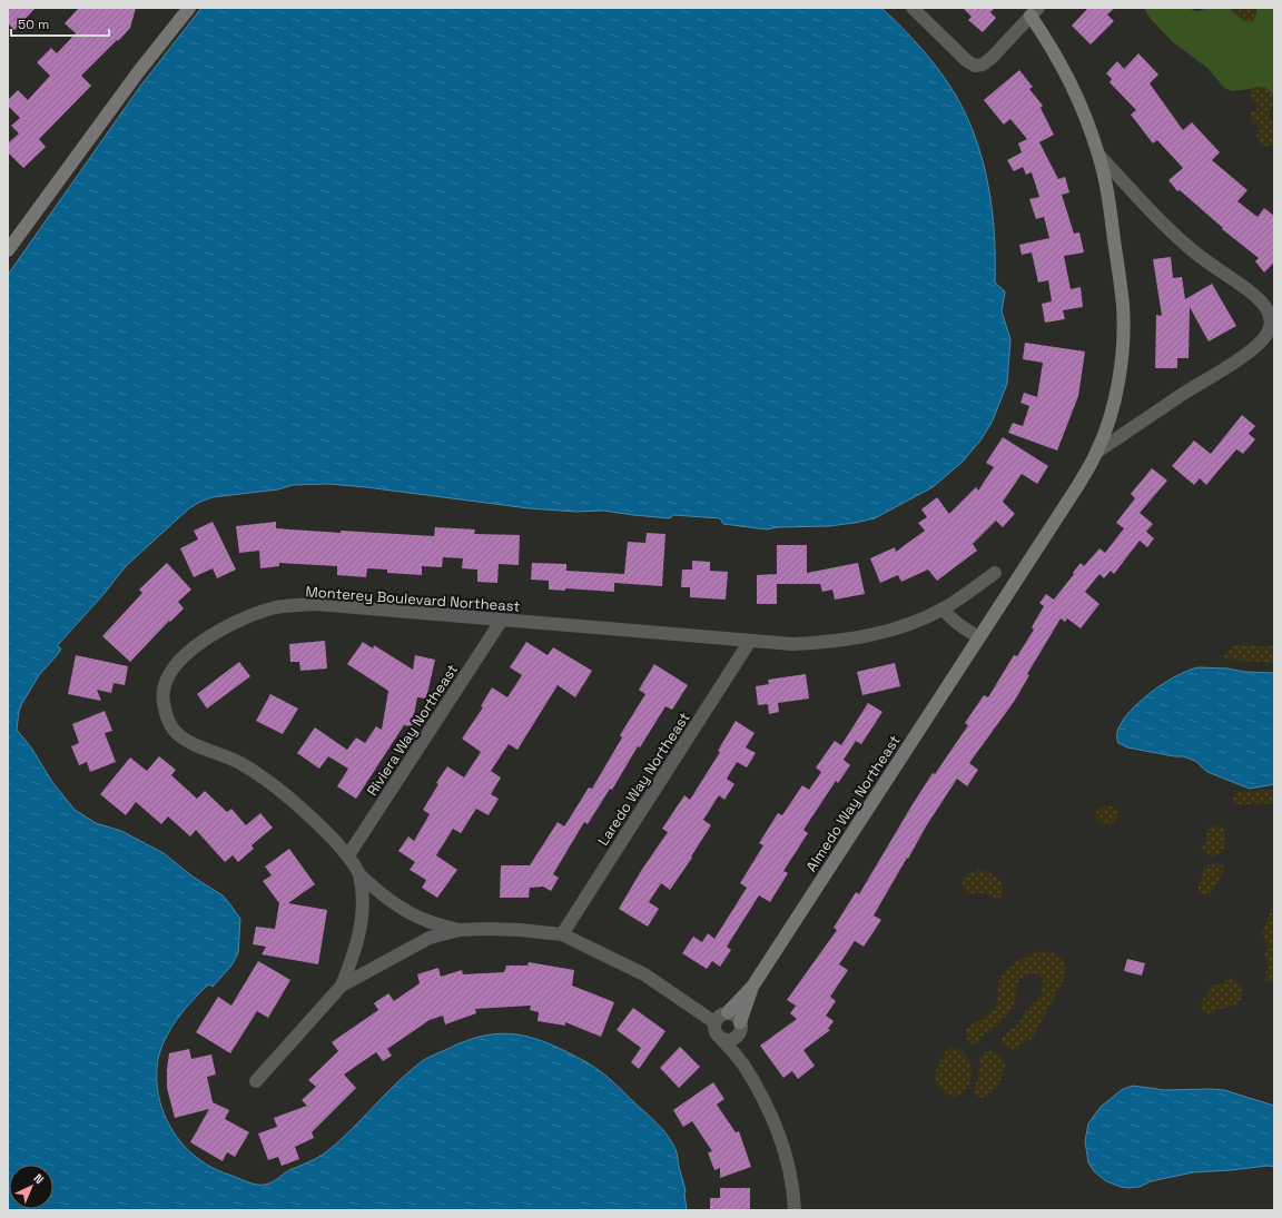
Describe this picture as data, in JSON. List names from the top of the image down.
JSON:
{
  "streets": {
    "street": [
      "Monterey Boulevard Northeast",
      "Riviera Way Northeast",
      "Laredo Way Northeast",
      "Almedo Way Northeast"
    ]
  },
  "crossings": [
    ["Monterey Boulevard Northeast", "Riviera Way Northeast"],
    ["Monterey Boulevard Northeast", "Laredo Way Northeast"],
    ["Monterey Boulevard Northeast", "Almedo Way Northeast"]
  ],
  "scale_bar": "50 m",
  "north": "top right"
}
